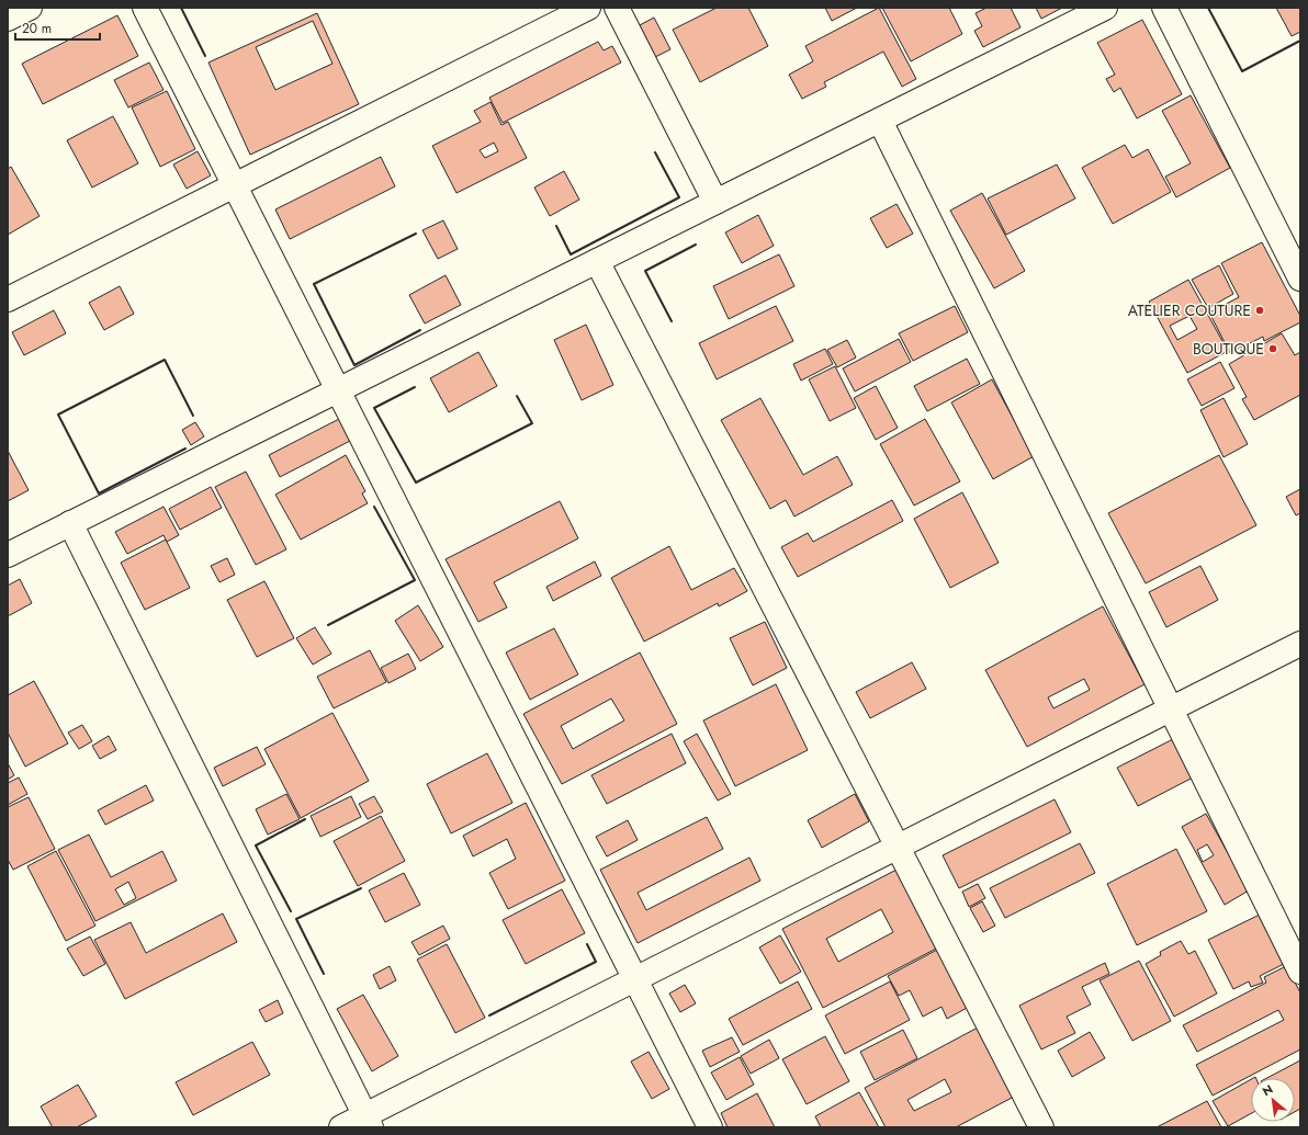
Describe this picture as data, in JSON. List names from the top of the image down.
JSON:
{
  "places": ["ATELIER COUTURE", "BOUTIQUE"],
  "scale_bar": "20 m",
  "north": "top left"
}
